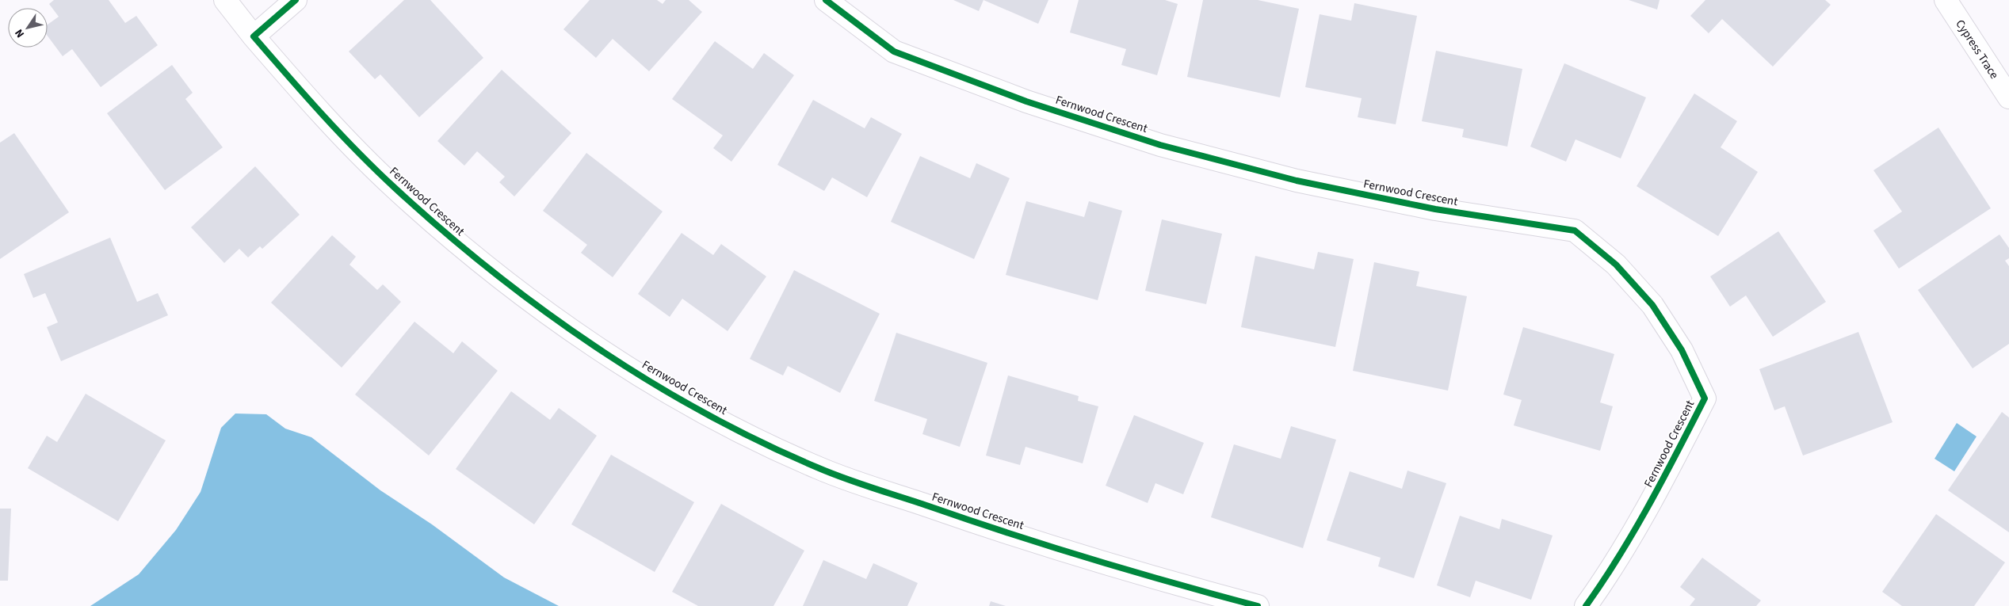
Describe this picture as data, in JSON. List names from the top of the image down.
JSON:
{
  "streets": {
    "street": ["Cypress Trace", "Fernwood Crescent"]
  },
  "north": "bottom left"
}
